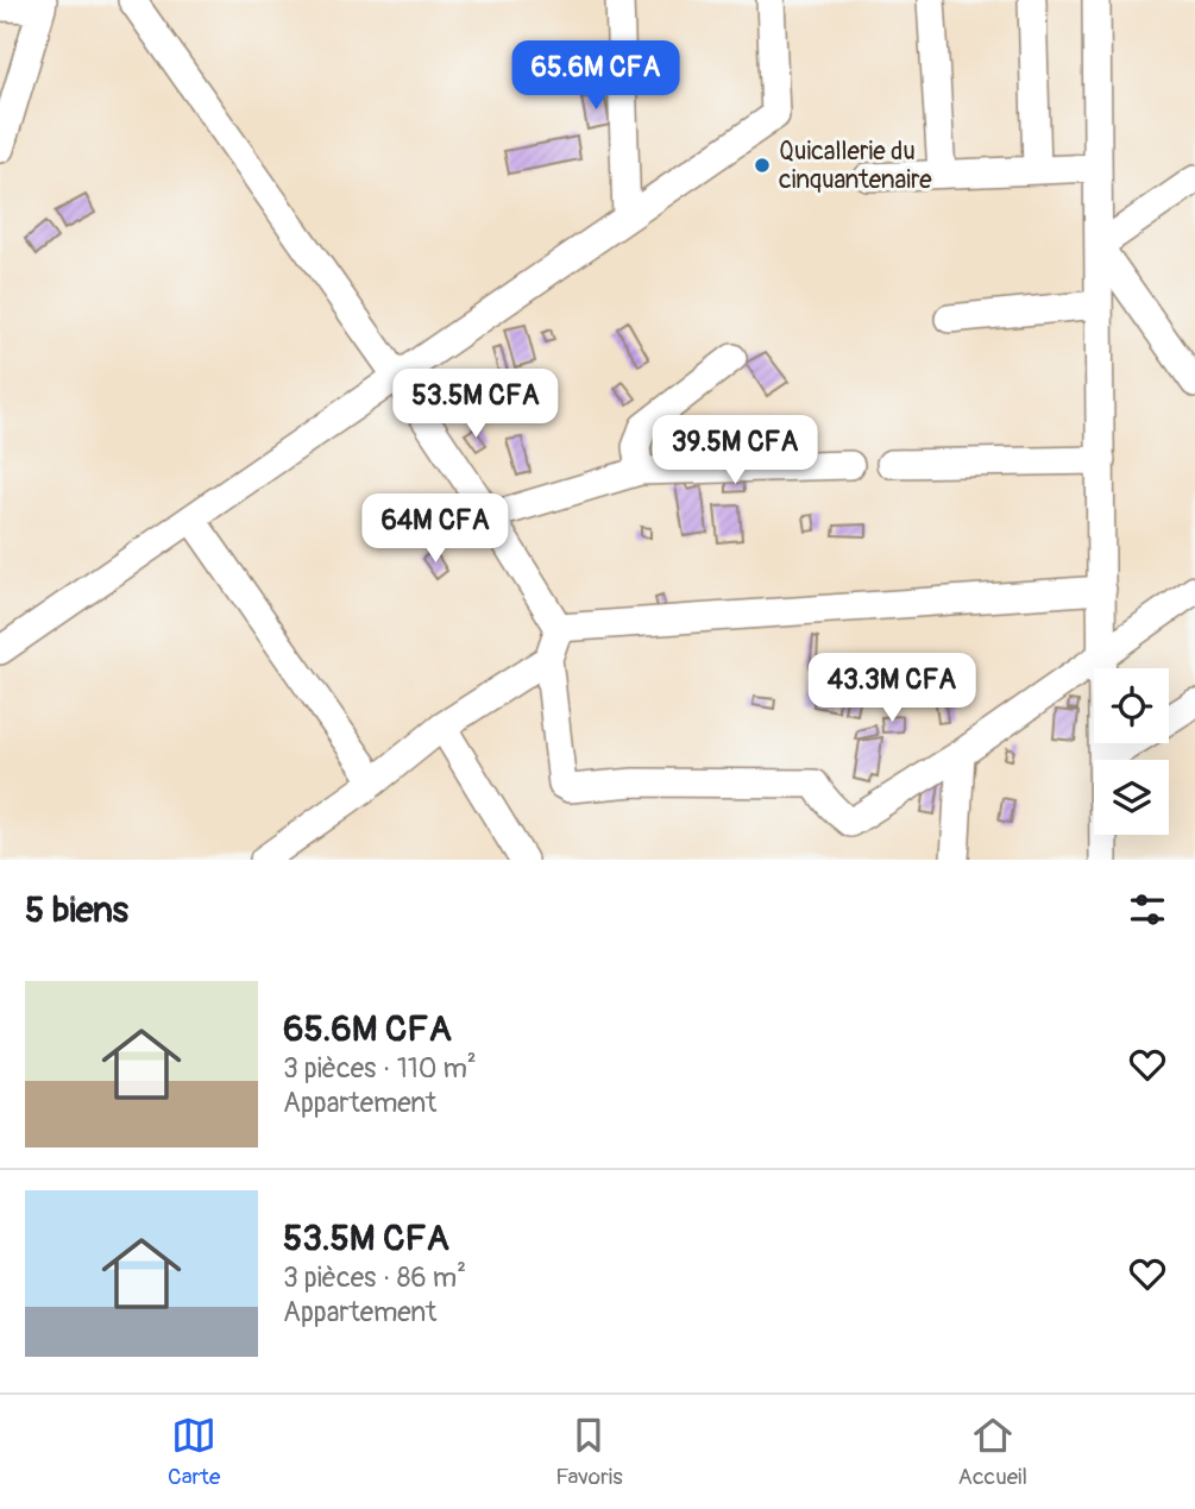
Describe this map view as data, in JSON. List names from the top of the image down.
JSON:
{
  "places": ["Quicallerie du cinquantenaire"],
  "page": {
    "price": [
      "65.6M CFA",
      "53.5M CFA",
      "39.5M CFA",
      "64M CFA",
      "43.3M CFA"
    ],
    "heading": "5 biens",
    "list": [
      {
        "name": "65.6M CFA",
        "note": "3 pièces · 110 m² · Appartement"
      },
      {
        "name": "53.5M CFA",
        "note": "3 pièces · 86 m² · Appartement"
      }
    ],
    "tabs": ["Carte", "Favoris", "Accueil"]
  }
}
